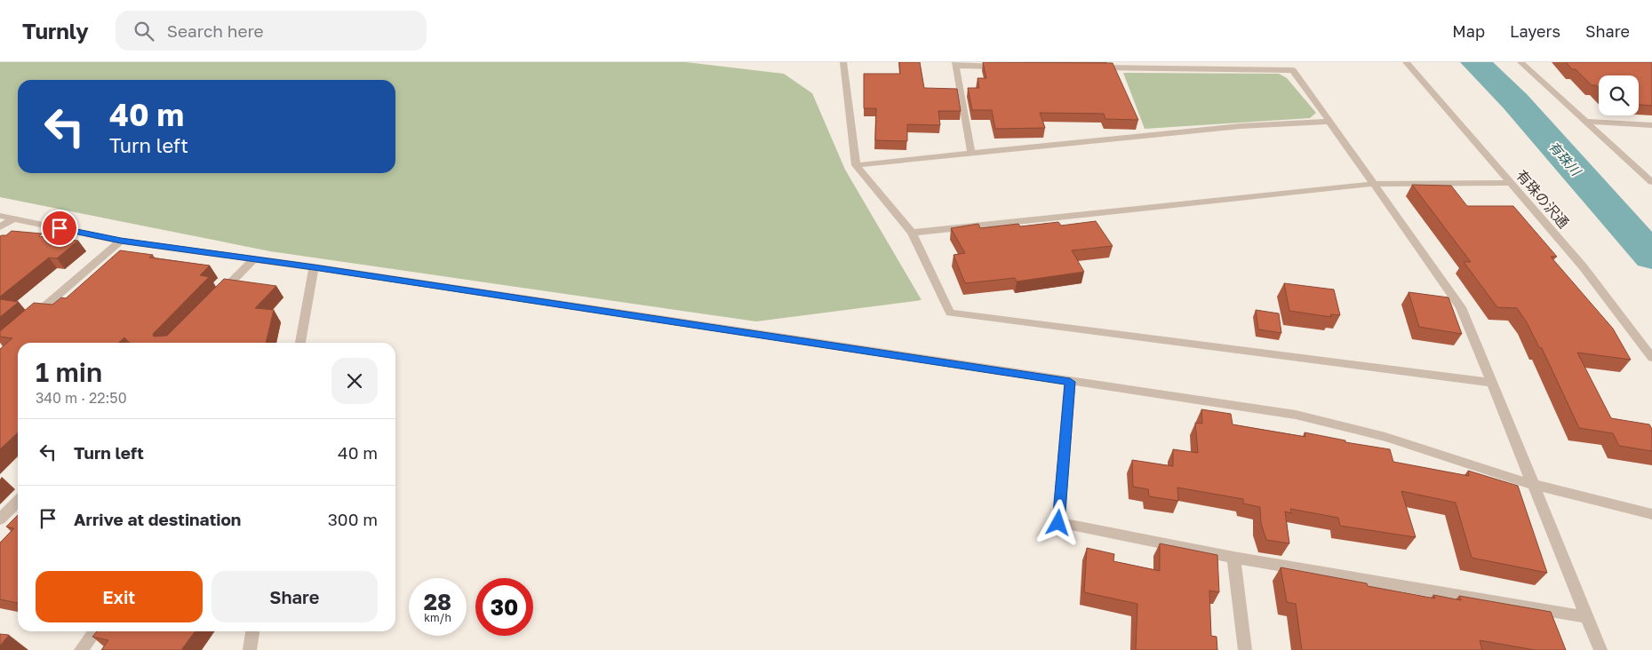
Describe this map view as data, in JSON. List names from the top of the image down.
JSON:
{
  "streets": {
    "street": ["有珠の沢通"]
  },
  "water": ["有珠川"],
  "page": {
    "header": "Turnly",
    "search": "Search here",
    "nav": ["Map", "Layers", "Share"],
    "turn": ["40 m", "Turn left"],
    "heading": ["1 min", "340 m · 22:50"],
    "list": [
      {
        "name": "Turn left",
        "value": "40 m"
      },
      {
        "name": "Arrive at destination",
        "value": "300 m"
      }
    ],
    "buttons": ["Exit", "Share"],
    "speed": "28 km/h",
    "limit": "30"
  }
}
